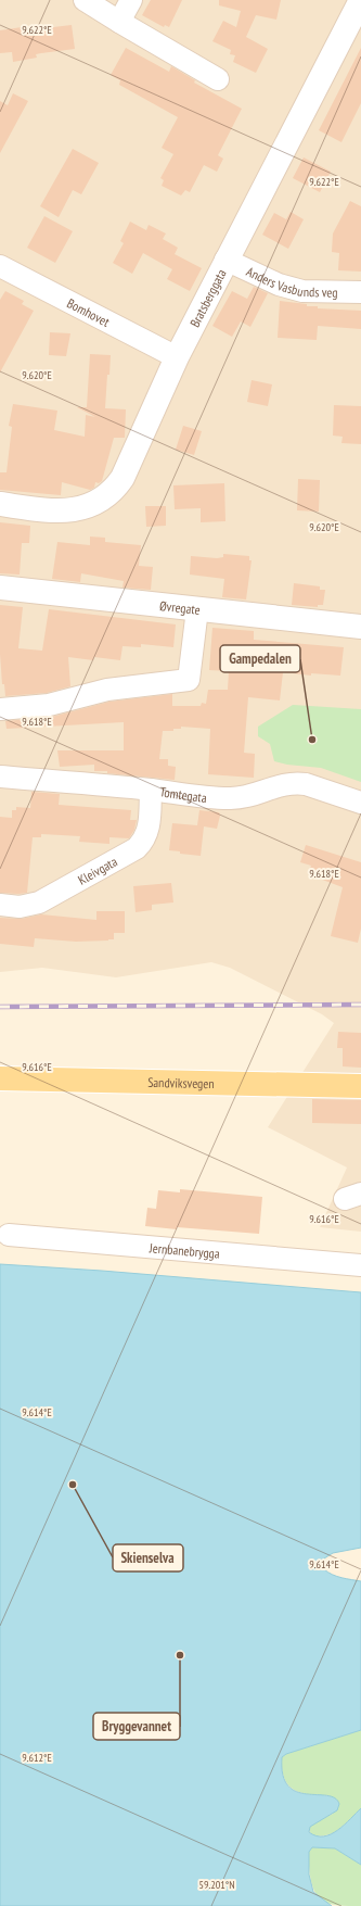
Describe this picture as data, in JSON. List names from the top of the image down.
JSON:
{
  "streets": {
    "main road": ["Sandviksvegen"],
    "street": [
      "Anders Vasbunds veg",
      "Bratsberggata",
      "Bomhovet",
      "Øvregate",
      "Tomtegata",
      "Kleivgata",
      "Jernbanebrygga"
    ]
  },
  "crossings": [
    ["Anders Vasbunds veg", "Bratsberggata"],
    ["Bratsberggata", "Bomhovet"],
    ["Tomtegata", "Kleivgata"]
  ],
  "places": ["Gampedalen", "Skienselva", "Bryggevannet"],
  "coordinates": [
    "9.622°E",
    "9.620°E",
    "9.618°E",
    "9.616°E",
    "9.614°E",
    "9.612°E",
    "59.201°N"
  ]
}
